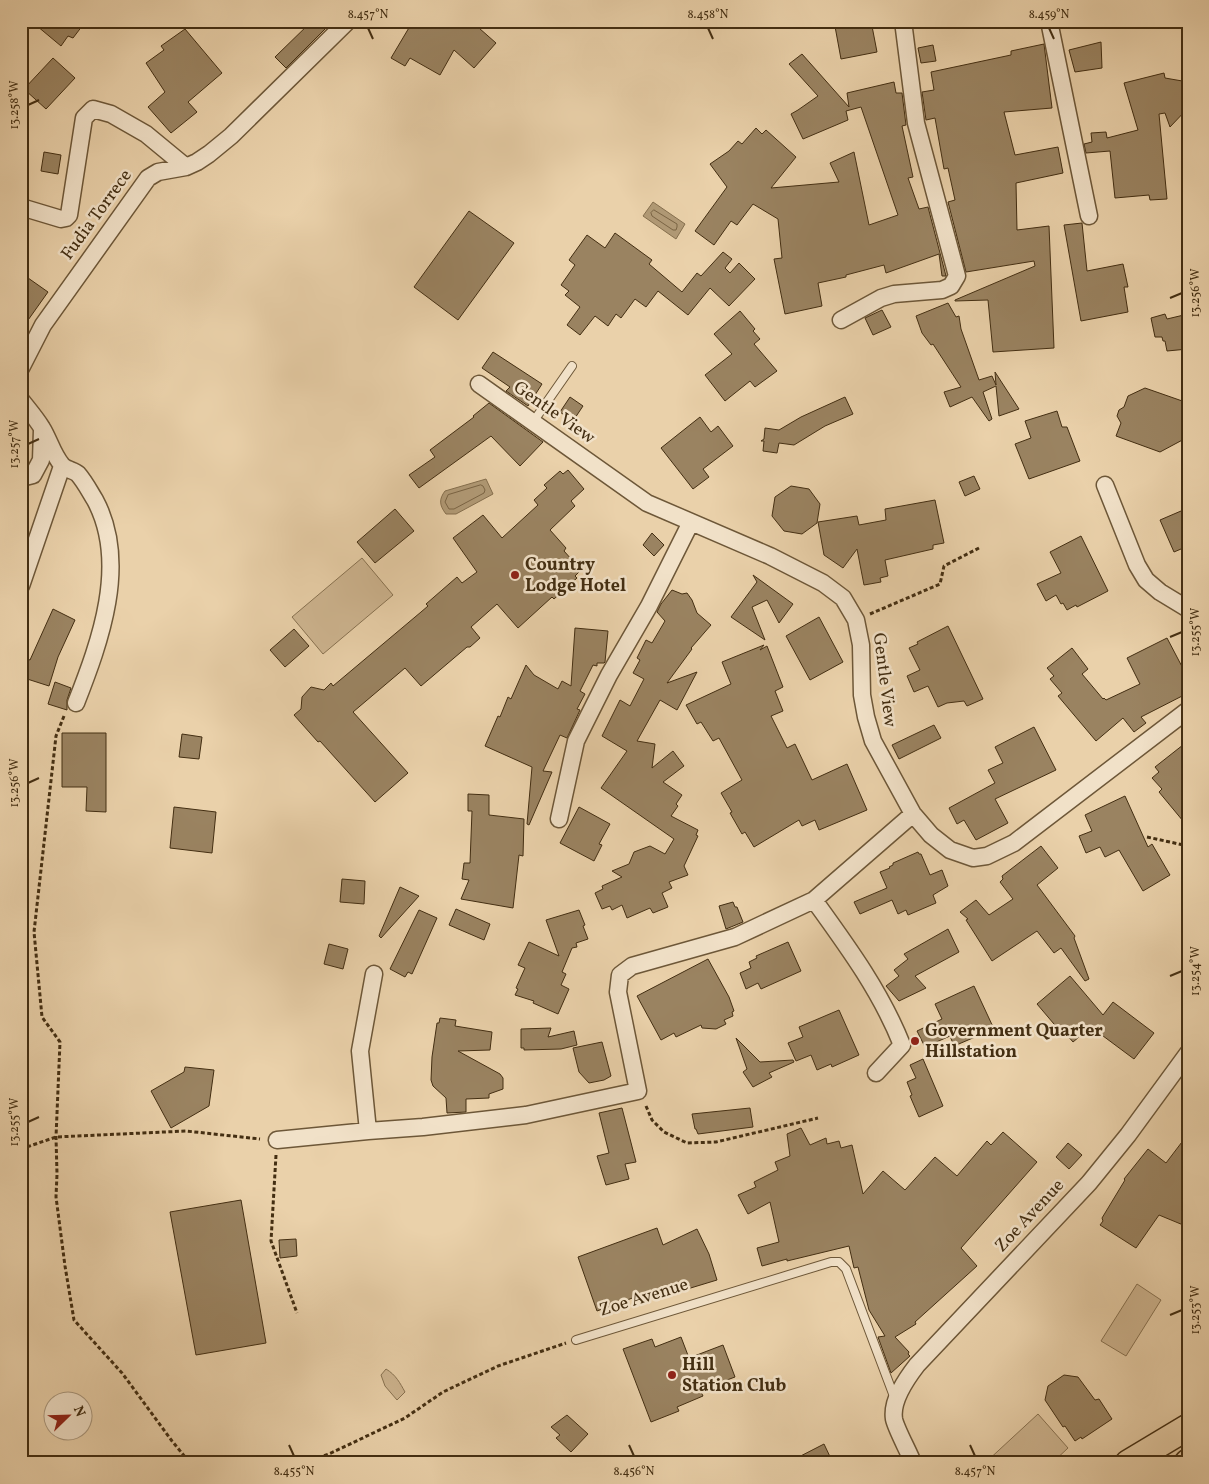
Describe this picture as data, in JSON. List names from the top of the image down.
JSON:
{
  "streets": {
    "street": ["Fudia Torrece", "Gentle View", "Zoe Avenue"]
  },
  "places": ["Country Lodge Hotel", "Government Quarter Hillstation", "Hill Station Club"],
  "north": "top right",
  "coordinates": [
    "8.457°N",
    "8.458°N",
    "8.459°N",
    "13.258°W",
    "13.256°W",
    "13.257°W",
    "13.255°W",
    "13.254°W",
    "13.253°W",
    "8.455°N",
    "8.456°N"
  ]
}
